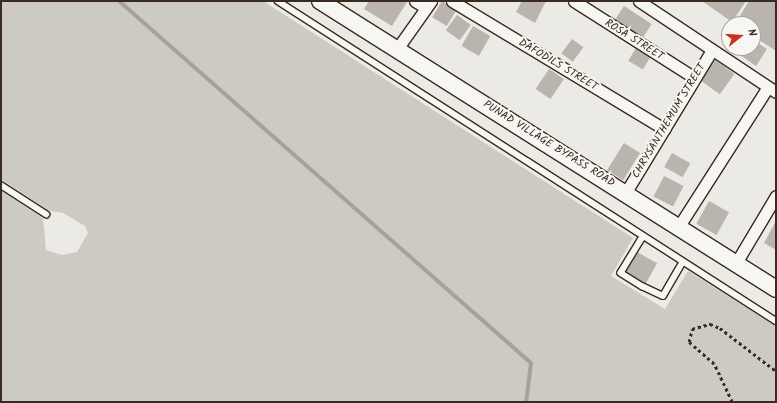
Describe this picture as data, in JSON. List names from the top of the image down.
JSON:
{
  "streets": {
    "main road": ["PUNAD VILLAGE BYPASS ROAD"],
    "street": ["ROSA STREET", "DAFODILS STREET", "CHRYSANTHEMUM STREET"]
  },
  "crossings": [
    ["ROSA STREET", "CHRYSANTHEMUM STREET"],
    ["DAFODILS STREET", "CHRYSANTHEMUM STREET"],
    ["CHRYSANTHEMUM STREET", "PUNAD VILLAGE BYPASS ROAD"]
  ],
  "north": "right"
}
